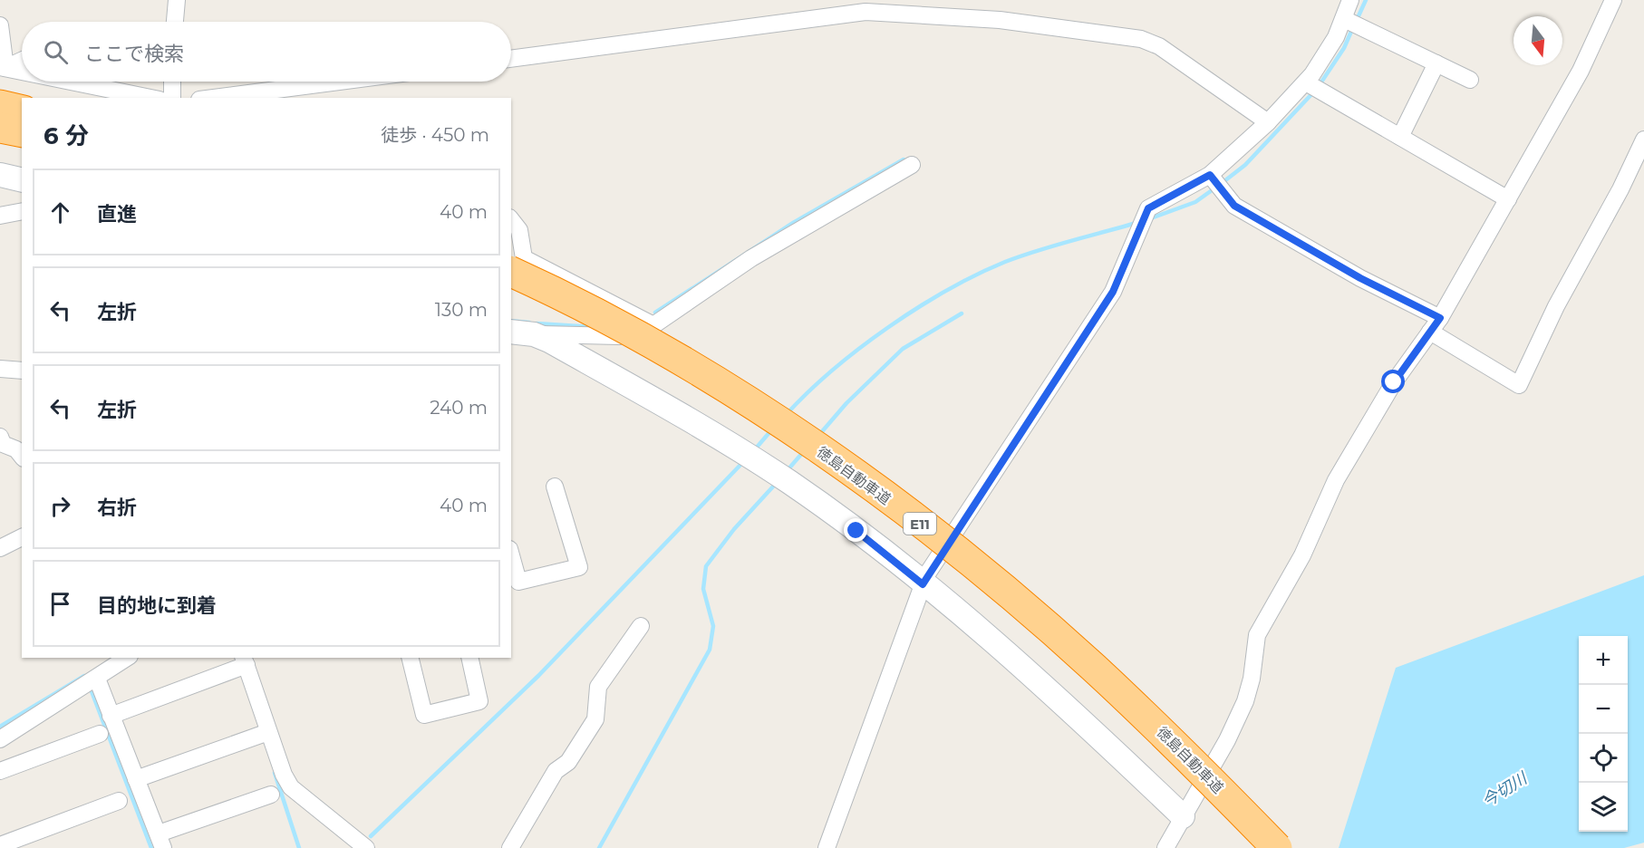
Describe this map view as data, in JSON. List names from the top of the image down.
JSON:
{
  "streets": {
    "highway": ["徳島自動車道", "E11"]
  },
  "water": ["今切川"],
  "north": "bottom",
  "page": {
    "search": "ここで検索",
    "heading": ["6 分", "徒歩 · 450 m"],
    "list": [
      ["直進", "40 m"],
      ["左折", "130 m"],
      ["左折", "240 m"],
      ["右折", "40 m"],
      "目的地に到着"
    ],
    "map_buttons": ["+", "−"]
  }
}
